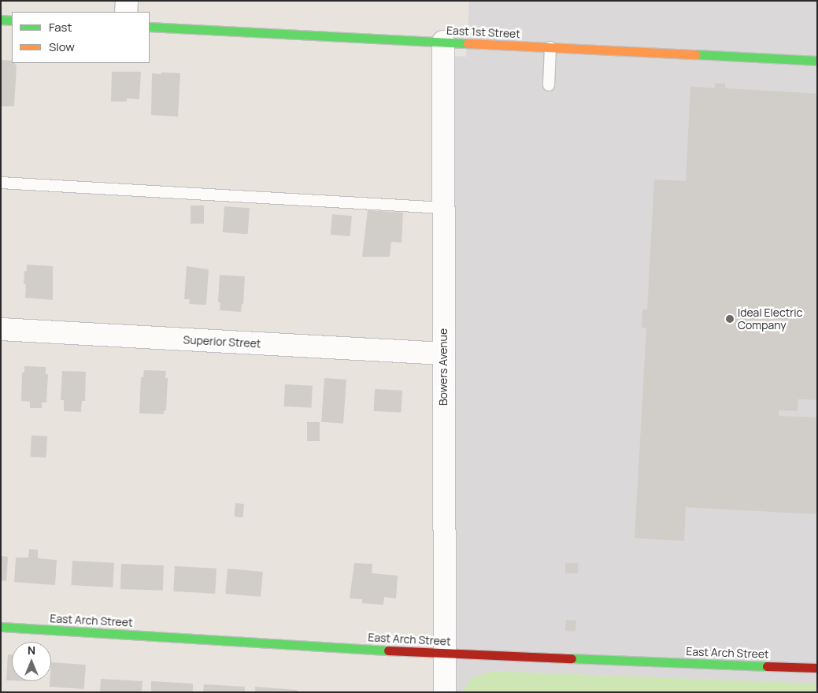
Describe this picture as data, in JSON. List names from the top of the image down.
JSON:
{
  "streets": {
    "street": [
      "East 1st Street",
      "Superior Street",
      "Bowers Avenue",
      "East Arch Street"
    ]
  },
  "crossings": [
    ["East 1st Street", "Bowers Avenue"],
    ["Superior Street", "Bowers Avenue"],
    ["Bowers Avenue", "East Arch Street"]
  ],
  "places": ["Ideal Electric Company"],
  "legend": ["Fast", "Slow"],
  "north": "top"
}
